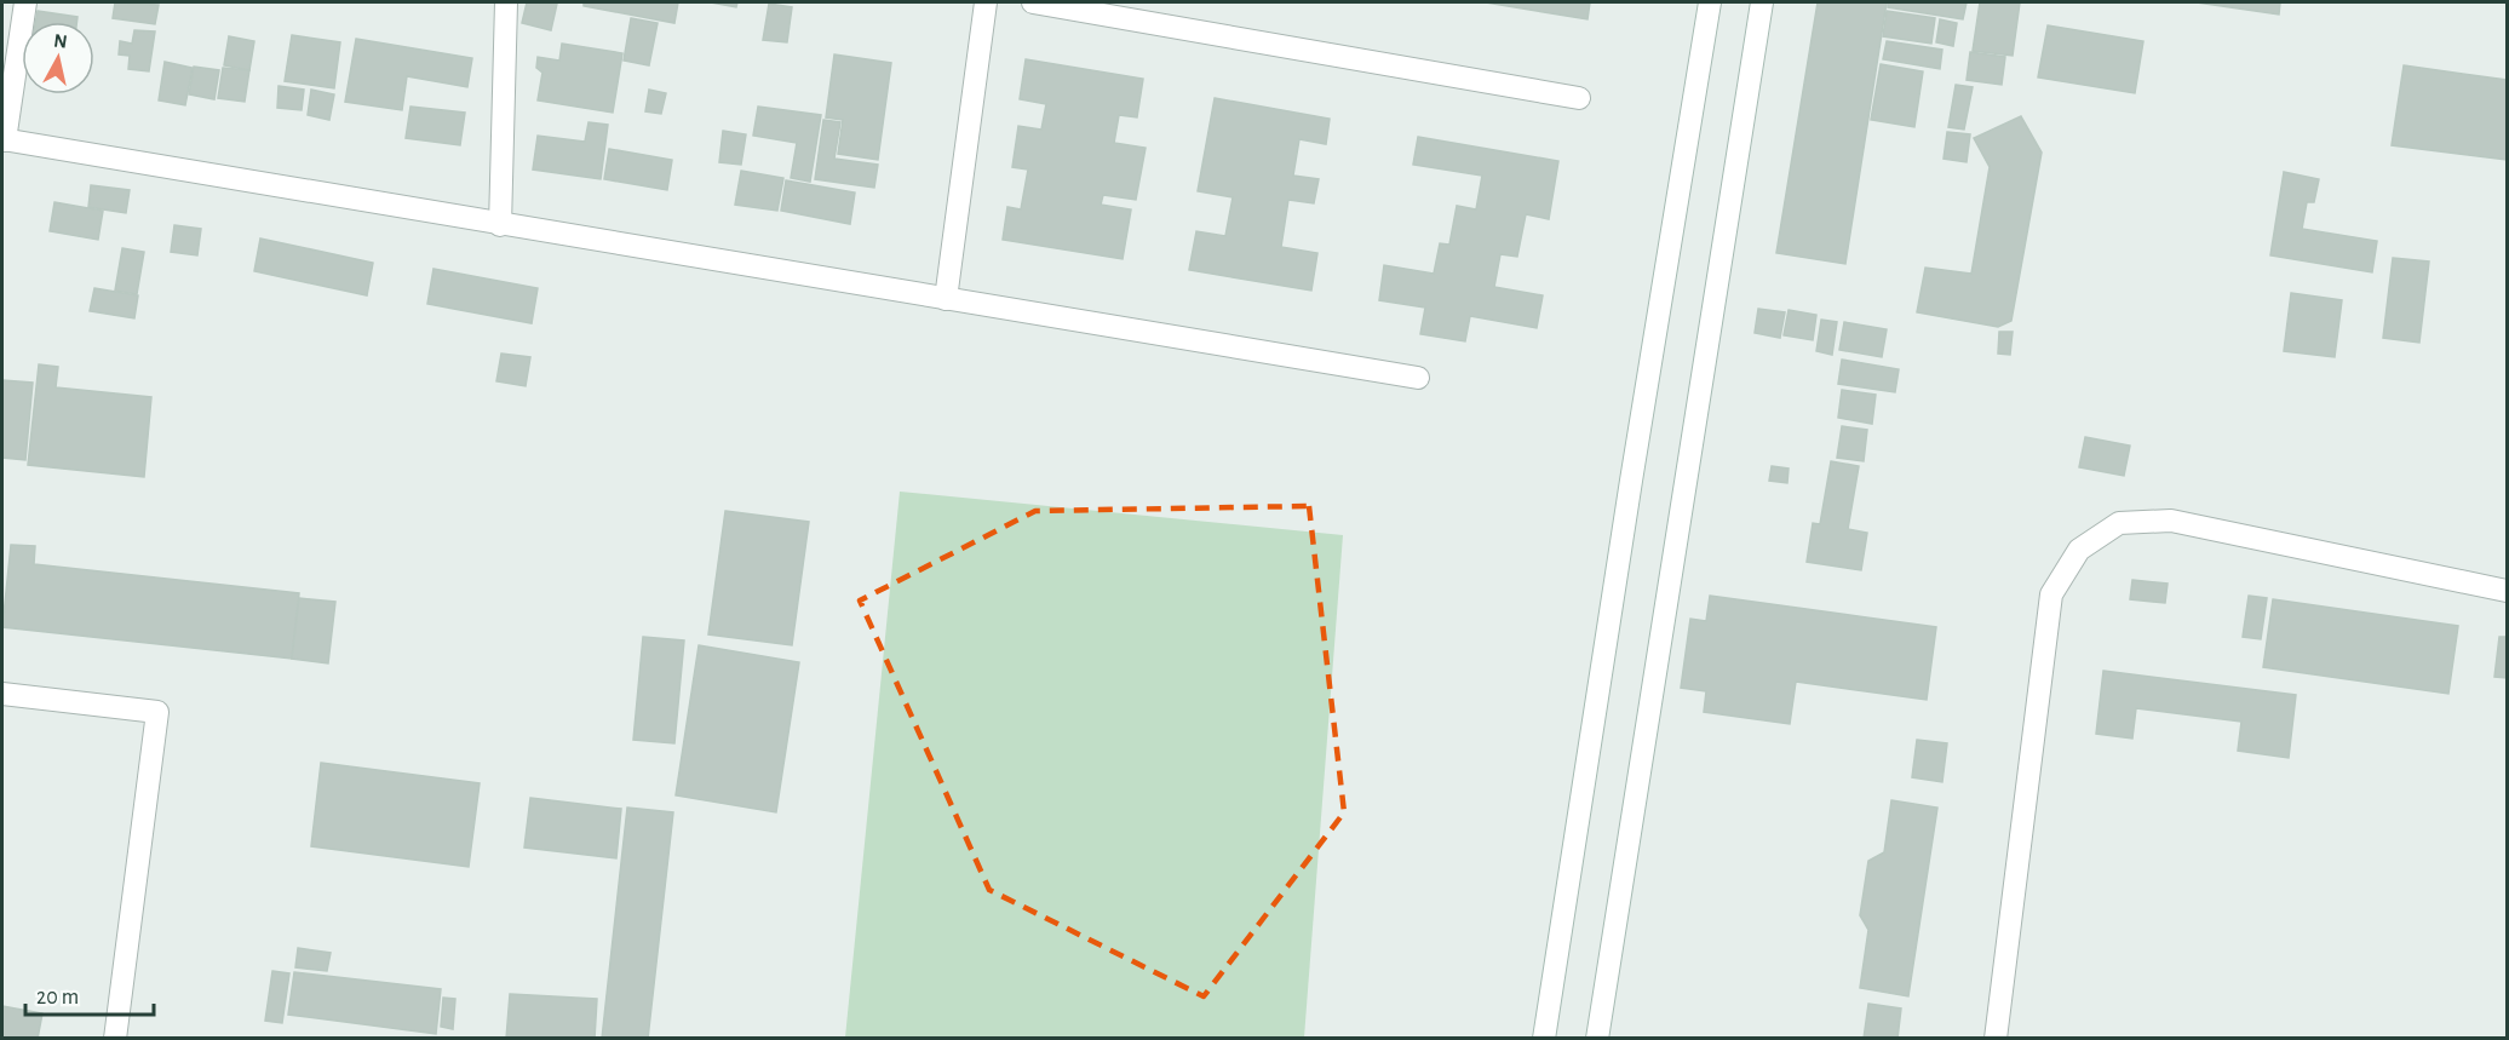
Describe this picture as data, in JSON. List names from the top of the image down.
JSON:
{
  "scale_bar": "20 m",
  "north": "top"
}
